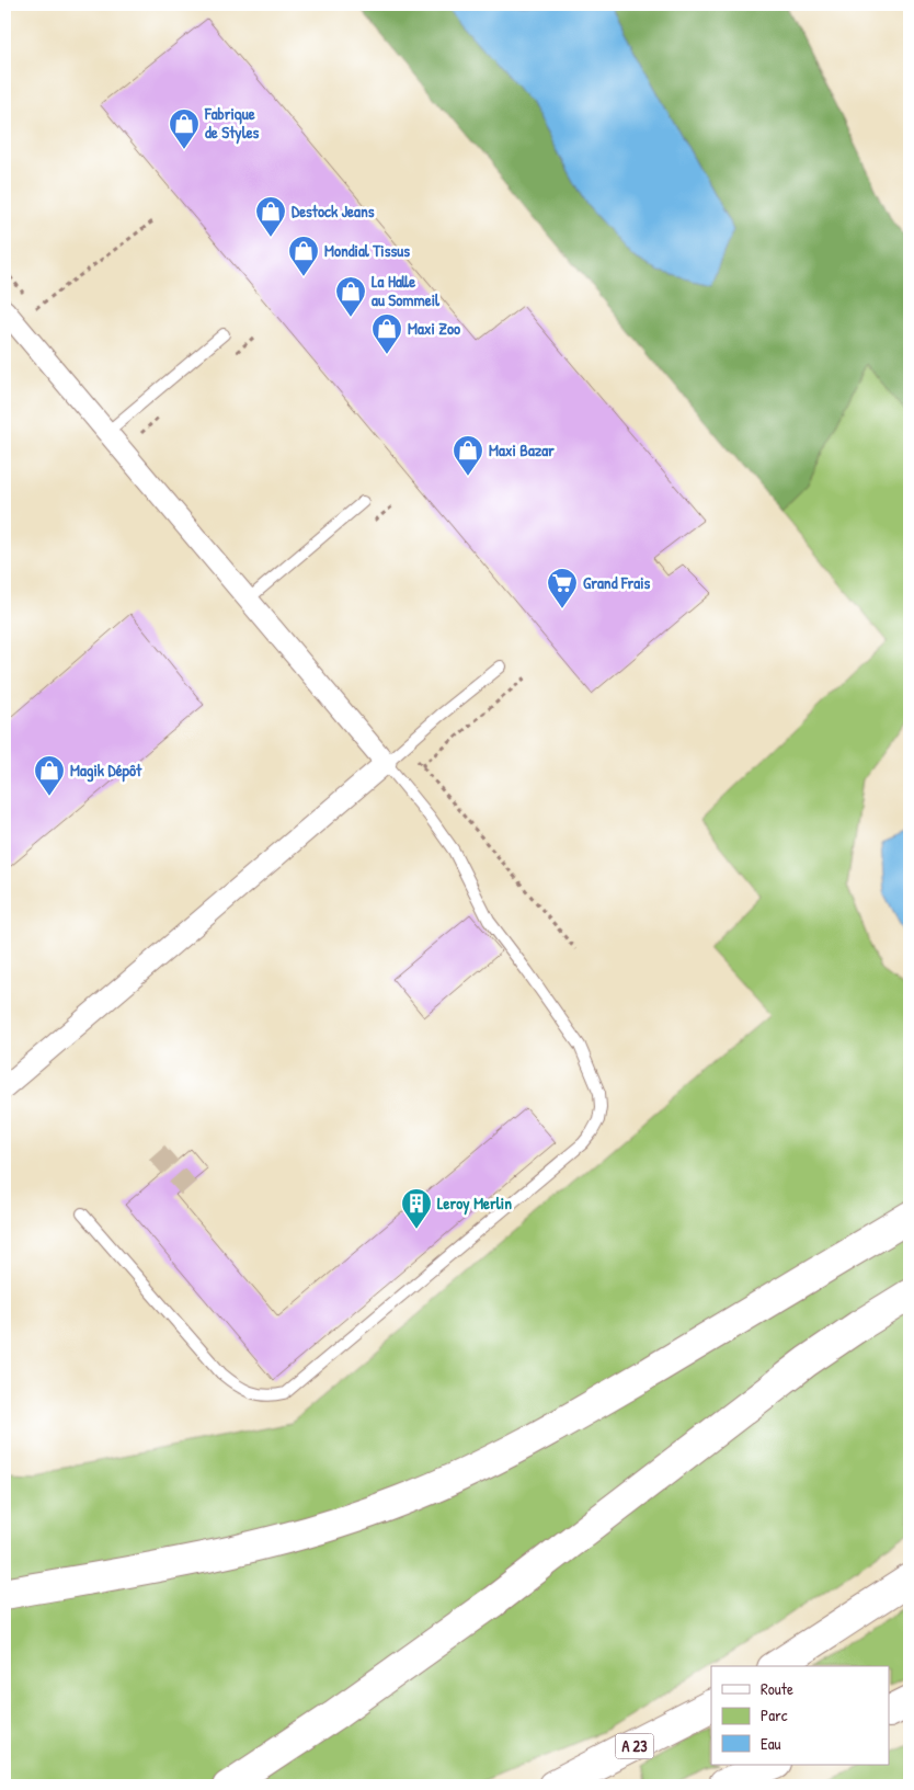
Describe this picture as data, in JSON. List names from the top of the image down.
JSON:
{
  "streets": {
    "highway": ["A 23"]
  },
  "places": {
    "shop": [
      "Fabrique de Styles",
      "Destock Jeans",
      "Mondial Tissus",
      "La Halle au Sommeil",
      "Maxi Zoo",
      "Maxi Bazar",
      "Magik Dépôt"
    ],
    "supermarket": ["Grand Frais"],
    "building": ["Leroy Merlin"]
  },
  "legend": ["Route", "Parc", "Eau"]
}
